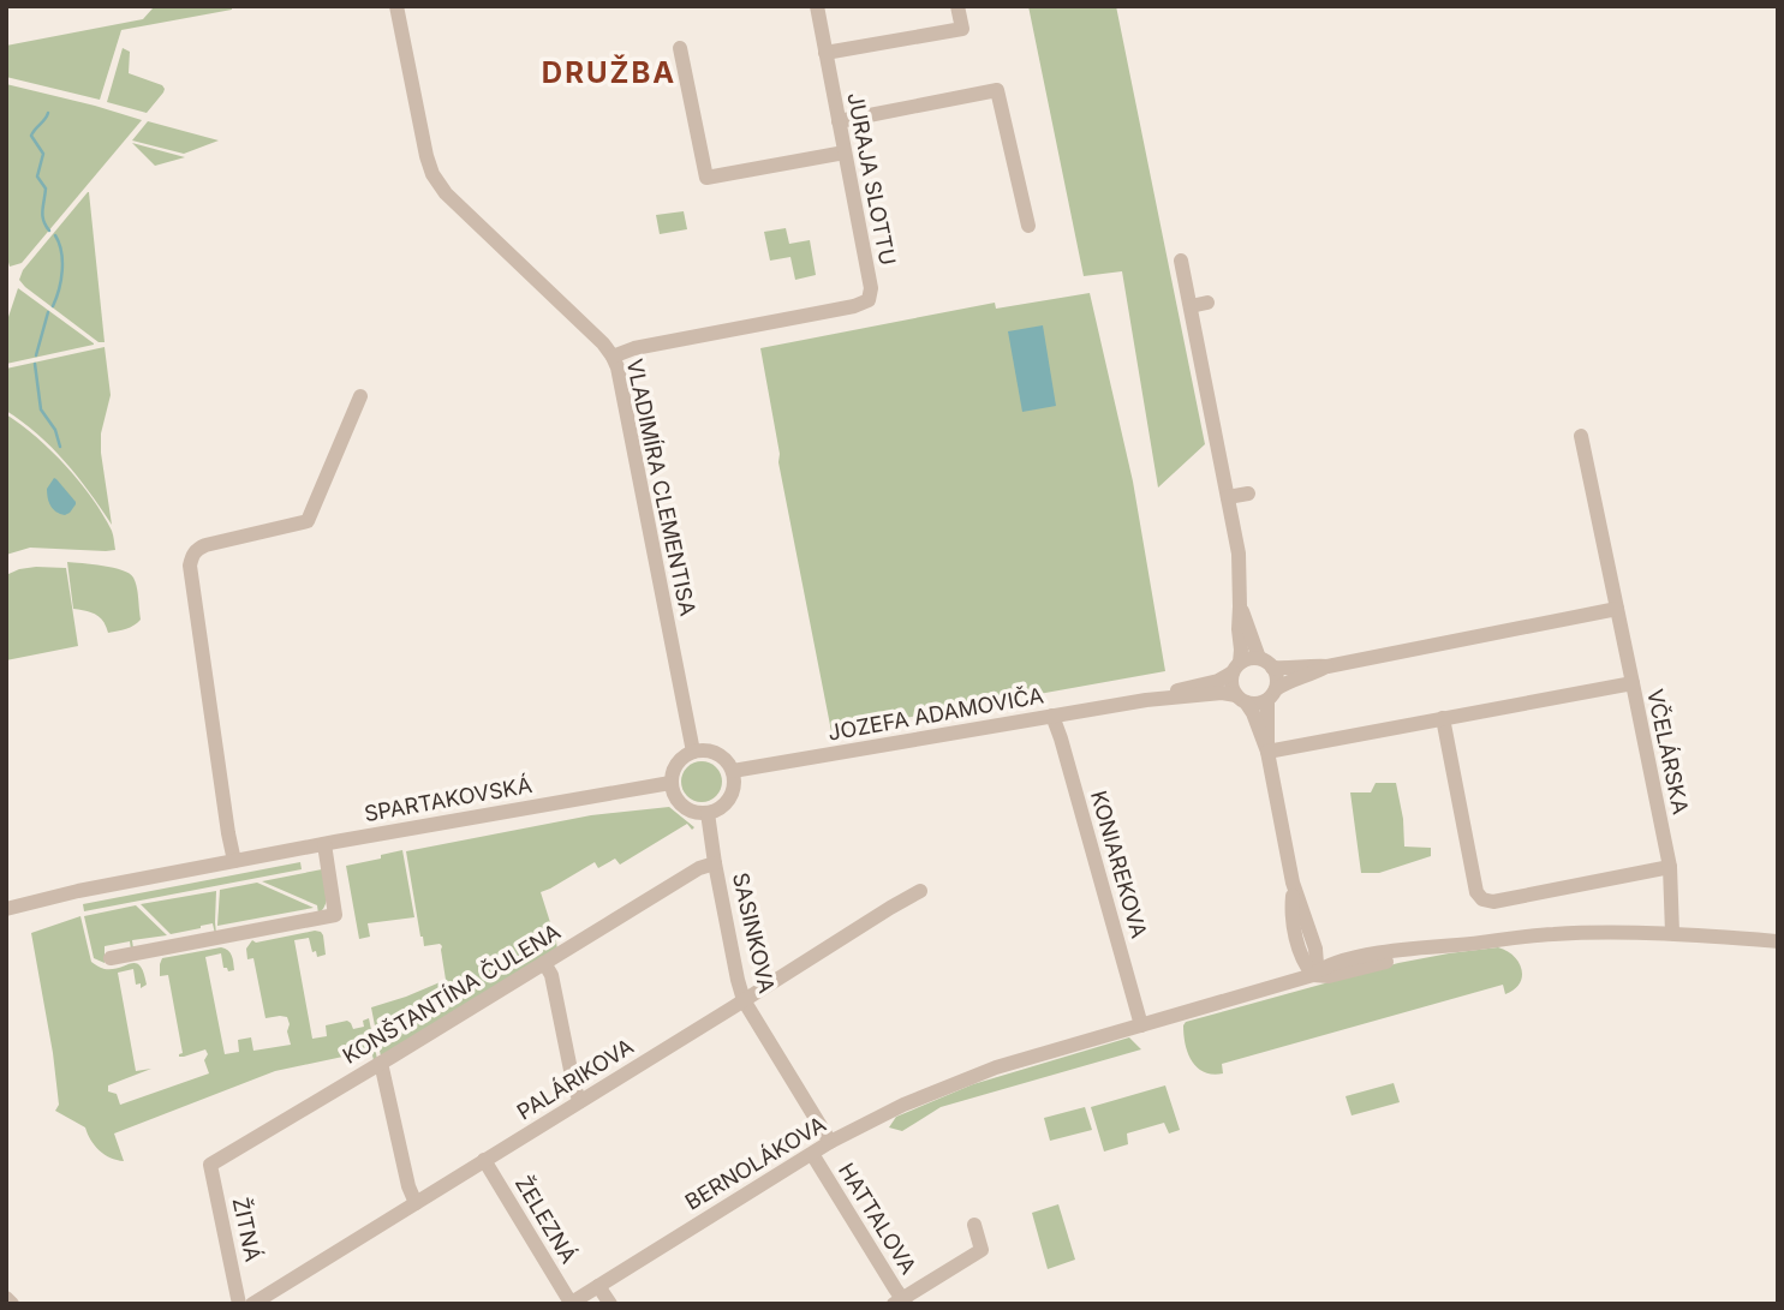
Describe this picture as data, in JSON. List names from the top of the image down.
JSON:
{
  "streets": {
    "street": [
      "JURAJA SLOTTU",
      "VLADIMÍRA CLEMENTISA",
      "JOZEFA ADAMOVIČA",
      "VČELÁRSKA",
      "SPARTAKOVSKÁ",
      "KONIAREKOVA",
      "SASINKOVA",
      "KONŠTANTÍNA ČULENA",
      "PALÁRIKOVA",
      "BERNOLÁKOVA",
      "HATTALOVA",
      "ŽELEZNÁ",
      "ŽITNÁ"
    ]
  },
  "crossings": [
    ["JURAJA SLOTTU", "VLADIMÍRA CLEMENTISA"],
    ["VLADIMÍRA CLEMENTISA", "JOZEFA ADAMOVIČA"],
    ["VLADIMÍRA CLEMENTISA", "SPARTAKOVSKÁ"],
    ["VLADIMÍRA CLEMENTISA", "SASINKOVA"],
    ["JOZEFA ADAMOVIČA", "SPARTAKOVSKÁ"],
    ["JOZEFA ADAMOVIČA", "KONIAREKOVA"],
    ["JOZEFA ADAMOVIČA", "SASINKOVA"],
    ["SPARTAKOVSKÁ", "SASINKOVA"],
    ["KONIAREKOVA", "BERNOLÁKOVA"],
    ["SASINKOVA", "KONŠTANTÍNA ČULENA"],
    ["SASINKOVA", "PALÁRIKOVA"],
    ["SASINKOVA", "BERNOLÁKOVA"],
    ["KONŠTANTÍNA ČULENA", "ŽITNÁ"],
    ["PALÁRIKOVA", "ŽELEZNÁ"],
    ["BERNOLÁKOVA", "HATTALOVA"],
    ["BERNOLÁKOVA", "ŽELEZNÁ"]
  ],
  "districts": ["DRUŽBA"]
}
